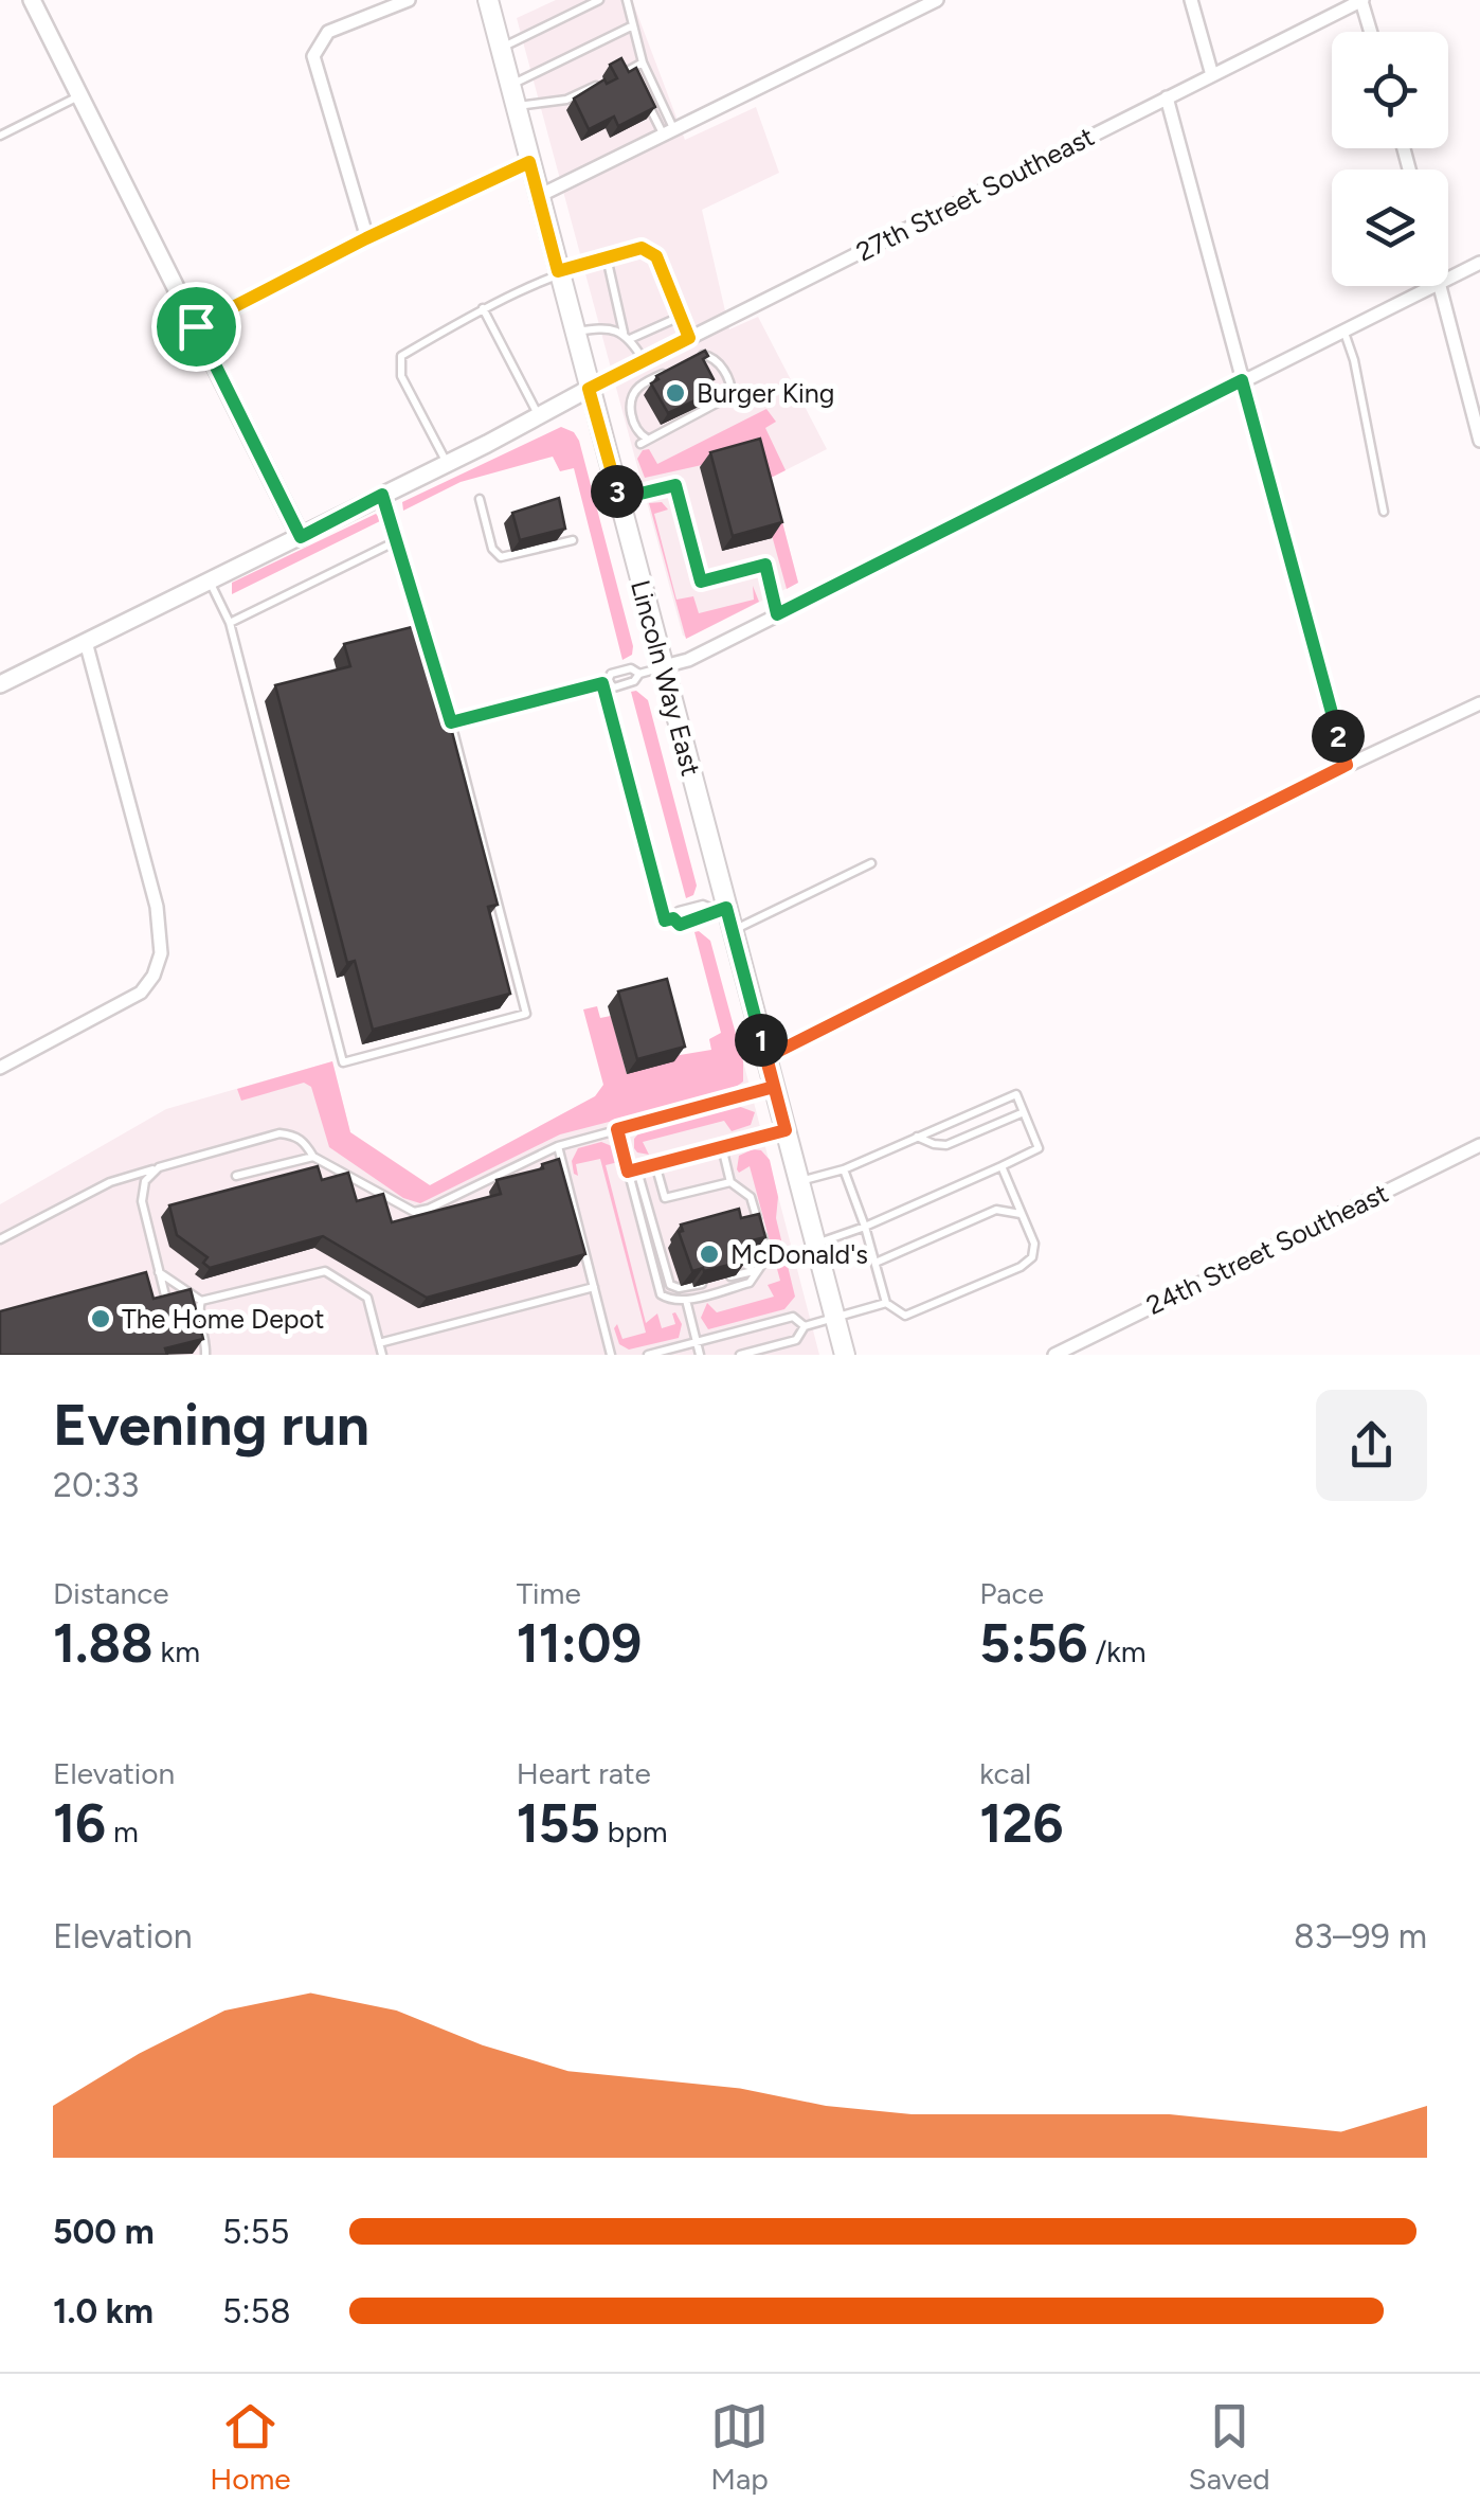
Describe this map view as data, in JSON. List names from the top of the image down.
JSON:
{
  "streets": {
    "main road": ["Lincoln Way East"],
    "street": ["27th Street Southeast", "24th Street Southeast"]
  },
  "crossings": [
    ["27th Street Southeast", "Lincoln Way East"]
  ],
  "places": ["Burger King", "McDonald's", "The Home Depot"],
  "page": {
    "pins": ["3", "2", "1"],
    "heading": ["Evening run", "20:33"],
    "stats": [
      ["Distance", "1.88 km"],
      ["Time", "11:09"],
      ["Pace", "5:56 /km"],
      ["Elevation", "16 m"],
      ["Heart rate", "155 bpm"],
      ["kcal", "126"]
    ],
    "chart": ["Elevation", "83–99 m"],
    "list": [
      {
        "name": "500 m",
        "note": "5:55"
      },
      {
        "name": "1.0 km",
        "note": "5:58"
      }
    ],
    "tabs": ["Home", "Map", "Saved"]
  }
}
